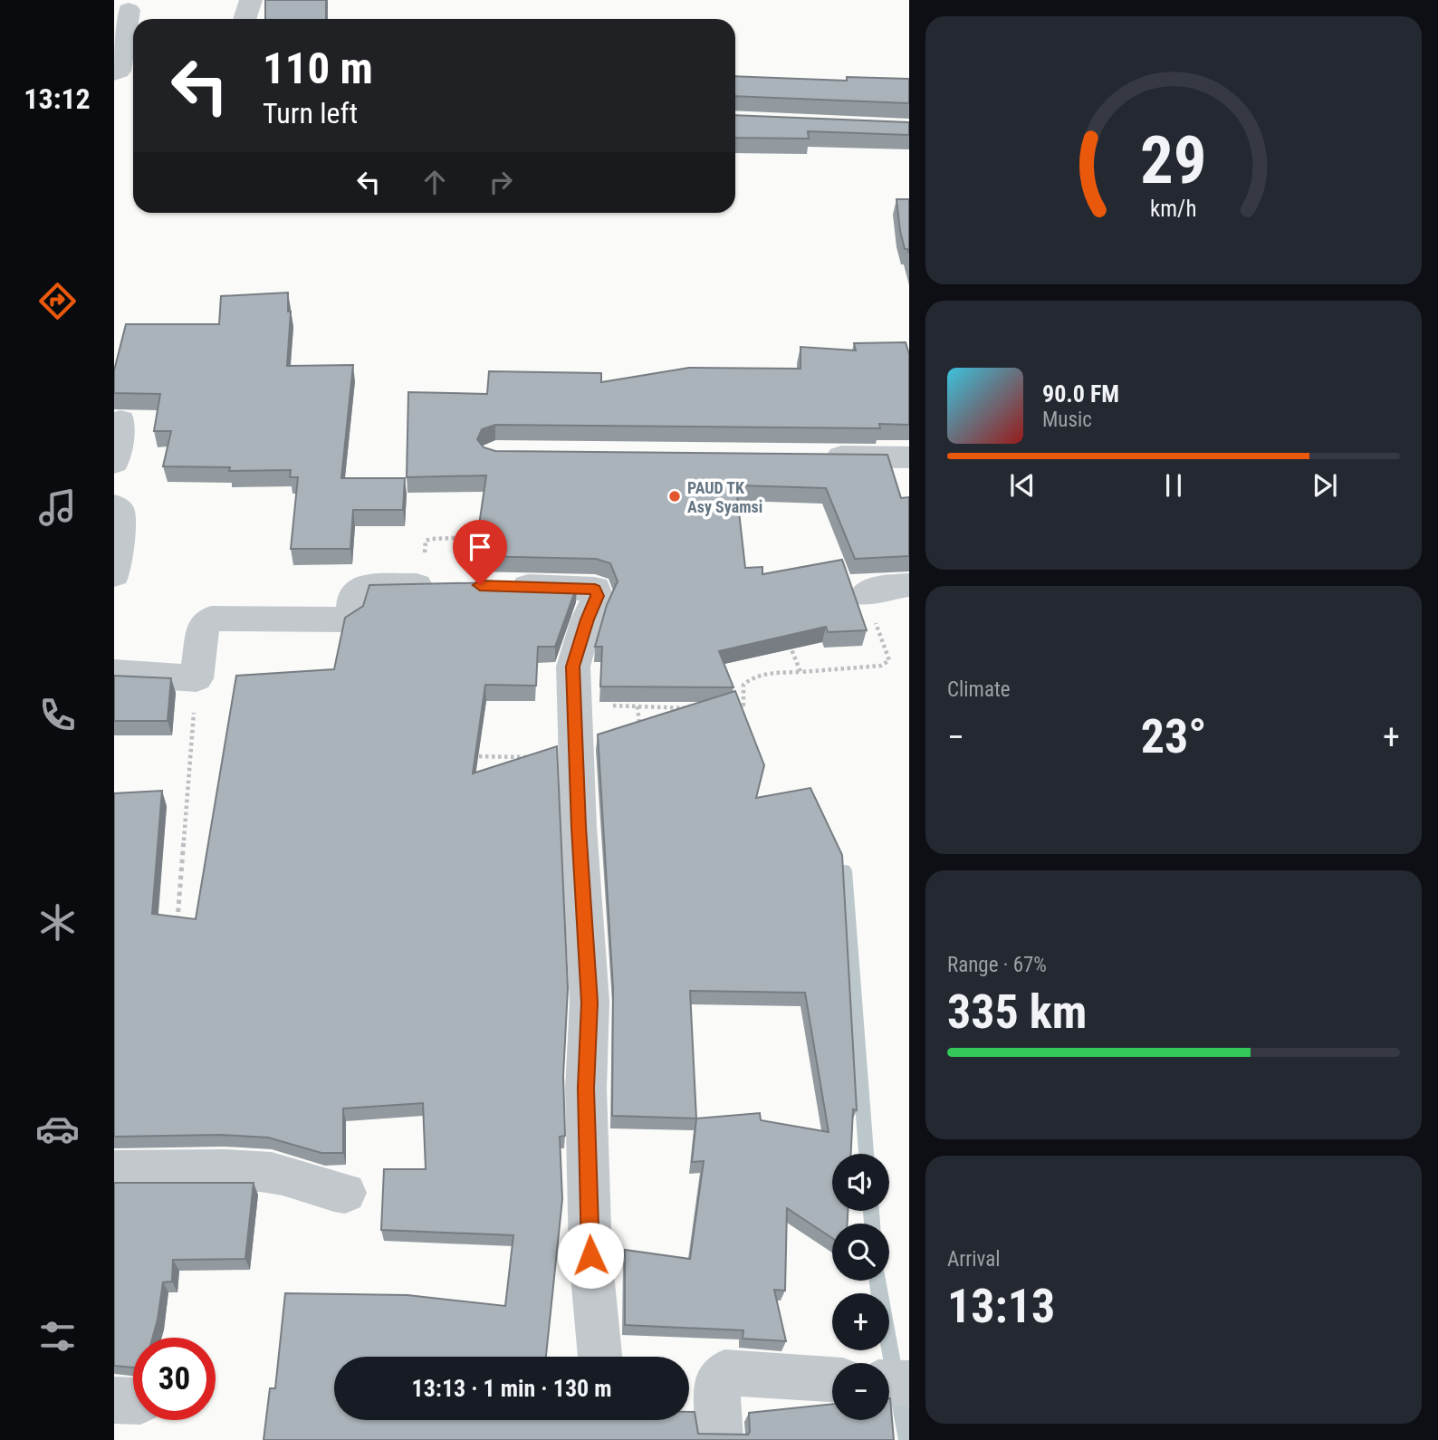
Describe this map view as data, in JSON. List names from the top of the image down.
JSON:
{
  "places": ["PAUD TK Asy Syamsi"],
  "page": {
    "tabs": "13:12",
    "turn": ["110 m", "Turn left"],
    "song": ["90.0 FM", "Music"],
    "tile": [
      "Climate",
      ["Range · 67%", "335 km"],
      ["Arrival", "13:13"]
    ],
    "heat": ["−", "23°", "+"],
    "map_buttons": ["+", "−"],
    "limit": "30",
    "trip": "13:13 · 1 min · 130 m",
    "gauge": ["29", "km/h"]
  }
}
